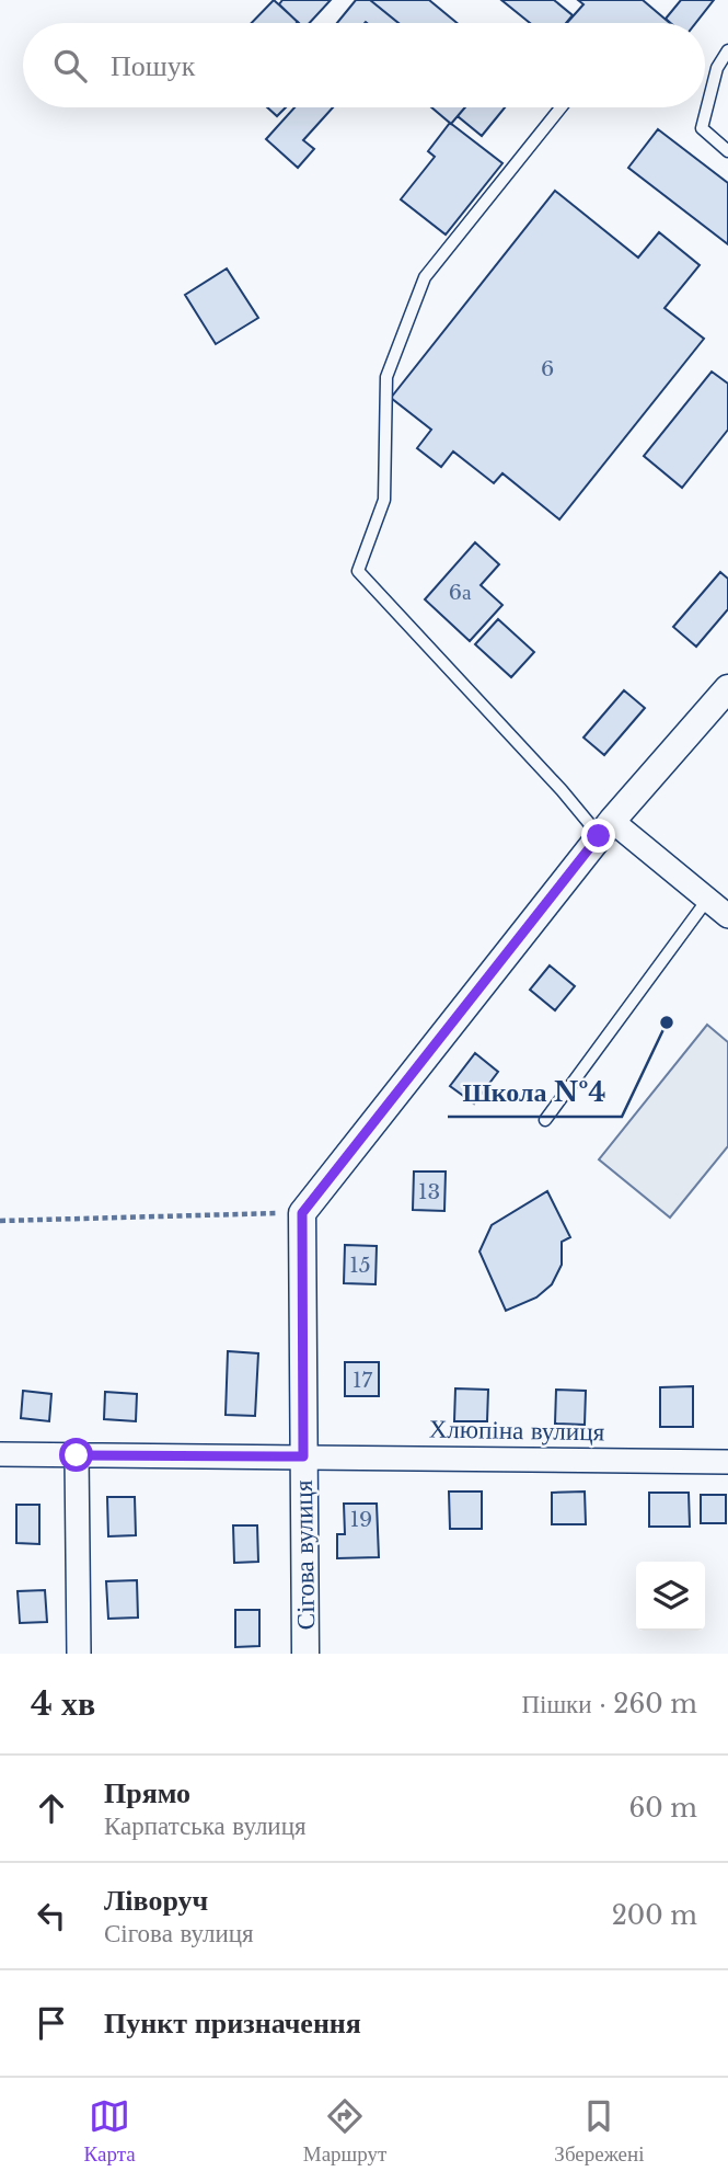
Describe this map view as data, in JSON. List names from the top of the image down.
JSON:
{
  "streets": {
    "street": ["Хлюпіна вулиця", "Сігова вулиця"]
  },
  "crossings": [
    ["Хлюпіна вулиця", "Сігова вулиця"]
  ],
  "places": ["Школа №4"],
  "house_numbers": [
    "6",
    "6а",
    "13",
    "15",
    "17",
    "19"
  ],
  "page": {
    "search": "Пошук",
    "heading": ["4 хв", "Пішки · 260 m"],
    "list": [
      ["Прямо", "Карпатська вулиця", "60 m"],
      ["Ліворуч", "Сігова вулиця", "200 m"],
      "Пункт призначення"
    ],
    "nav": ["Карта", "Маршрут", "Збережені"]
  }
}
